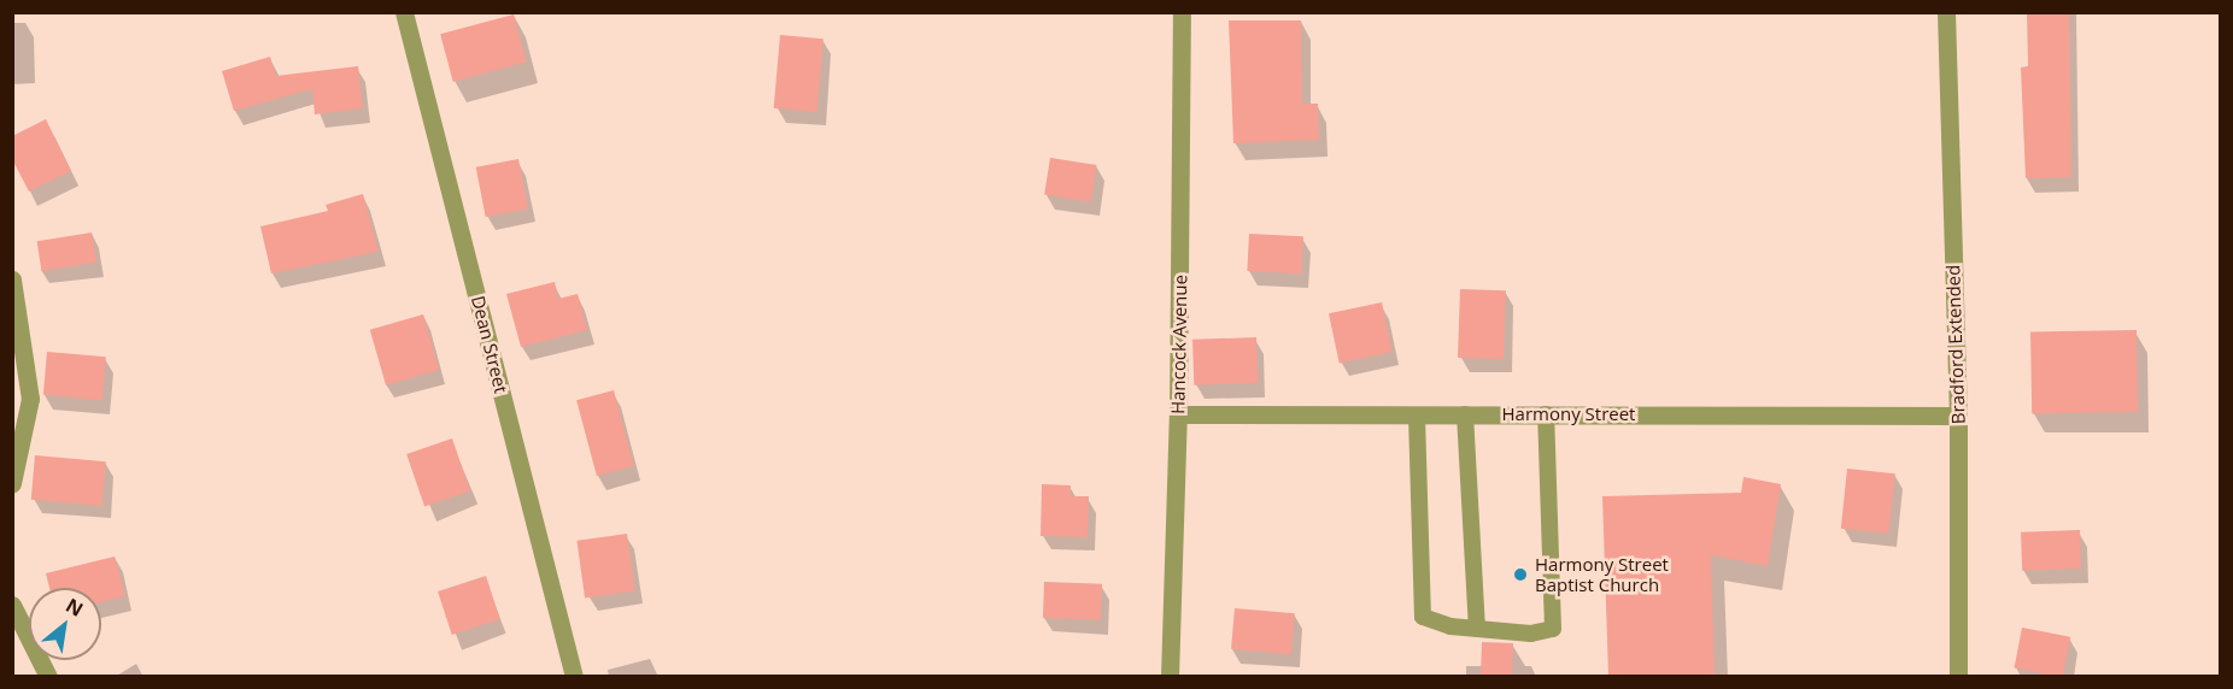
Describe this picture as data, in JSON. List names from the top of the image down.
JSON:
{
  "streets": {
    "street": [
      "Dean Street",
      "Hancock Avenue",
      "Bradford Extended",
      "Harmony Street"
    ]
  },
  "crossings": [
    ["Hancock Avenue", "Harmony Street"],
    ["Bradford Extended", "Harmony Street"]
  ],
  "places": ["Harmony Street Baptist Church"],
  "north": "top right"
}
